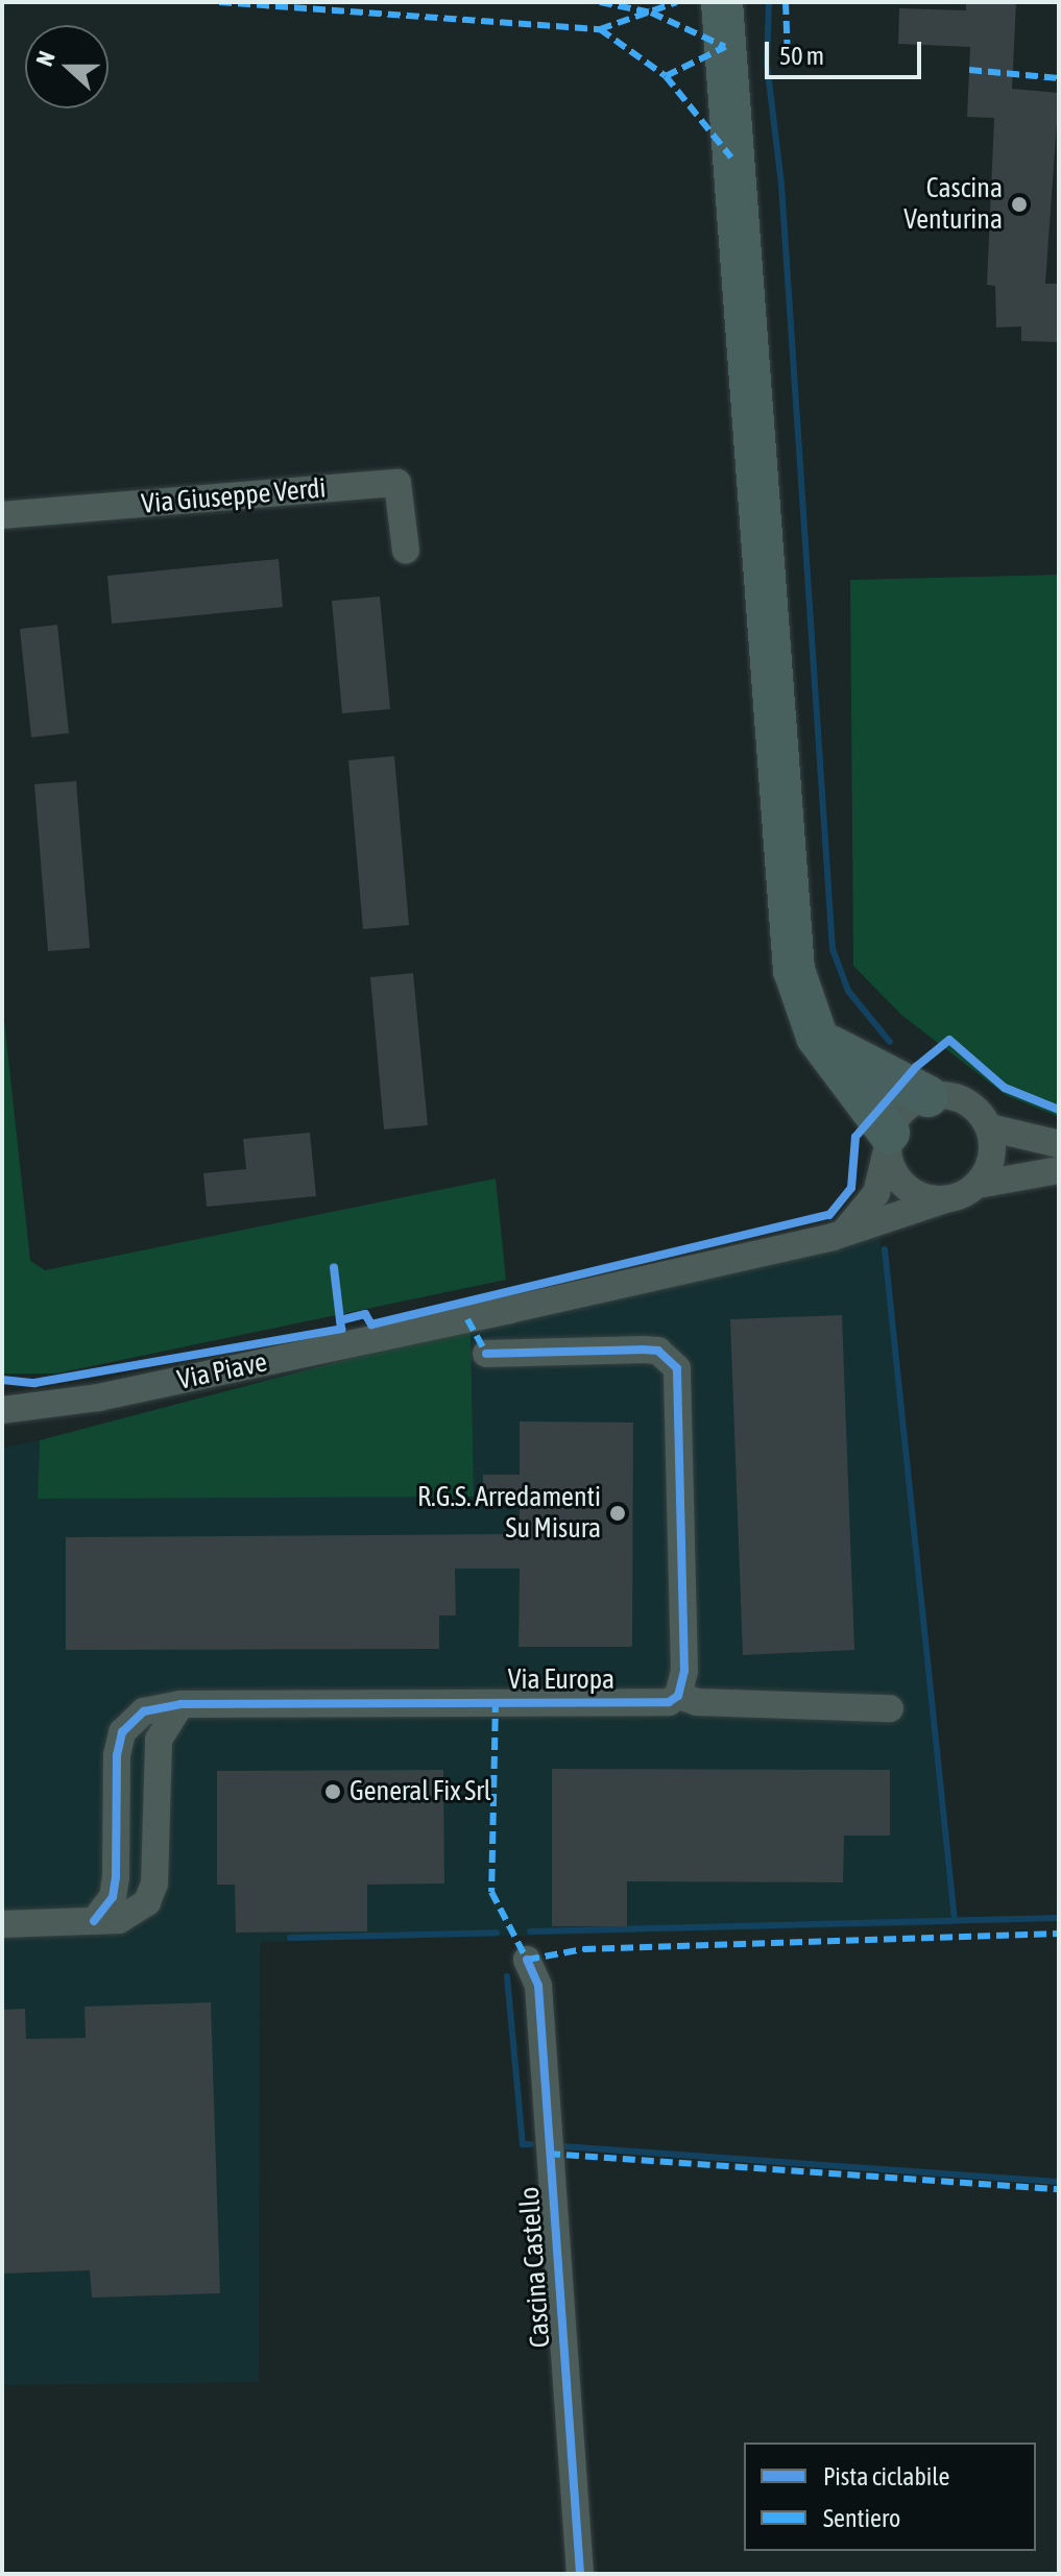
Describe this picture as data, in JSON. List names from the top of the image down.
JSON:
{
  "streets": {
    "street": [
      "Via Giuseppe Verdi",
      "Via Piave",
      "Via Europa",
      "Cascina Castello"
    ]
  },
  "places": ["Cascina Venturina", "R.G.S. Arredamenti Su Misura", "General Fix Srl"],
  "legend": ["Pista ciclabile", "Sentiero"],
  "scale_bar": "50 m",
  "north": "left"
}
